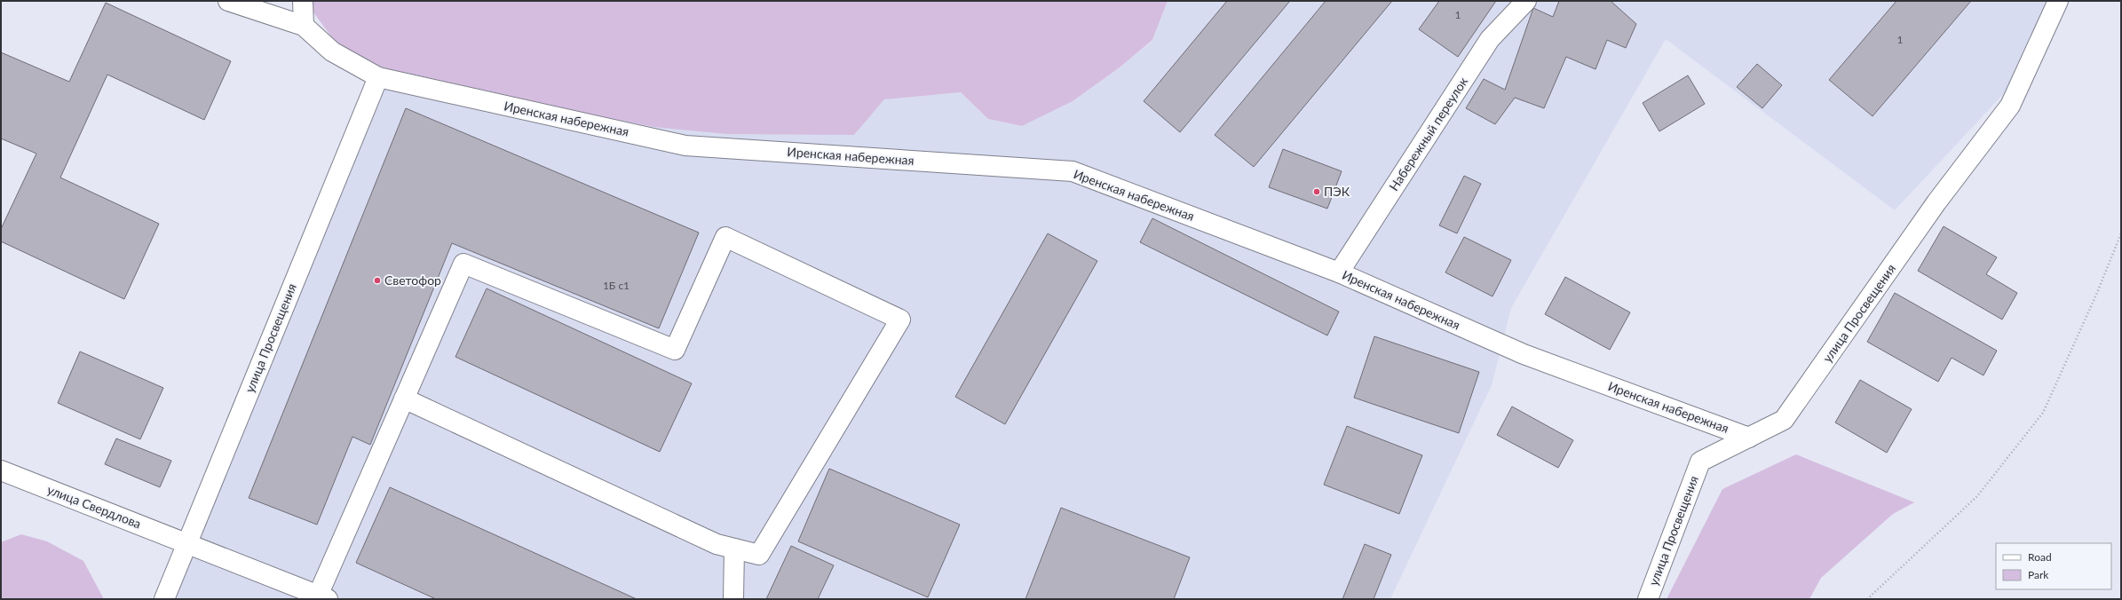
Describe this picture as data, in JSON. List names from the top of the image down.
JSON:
{
  "streets": {
    "street": [
      "Иренская набережная",
      "Набережный переулок",
      "улица Просвещения",
      "улица Свердлова"
    ]
  },
  "crossings": [
    ["Иренская набережная", "Набережный переулок"],
    ["Иренская набережная", "улица Просвещения"],
    ["улица Просвещения", "улица Свердлова"]
  ],
  "places": ["ПЭК", "Светофор"],
  "house_numbers": ["1", "1", "1Б с1"],
  "legend": ["Road", "Park"]
}
